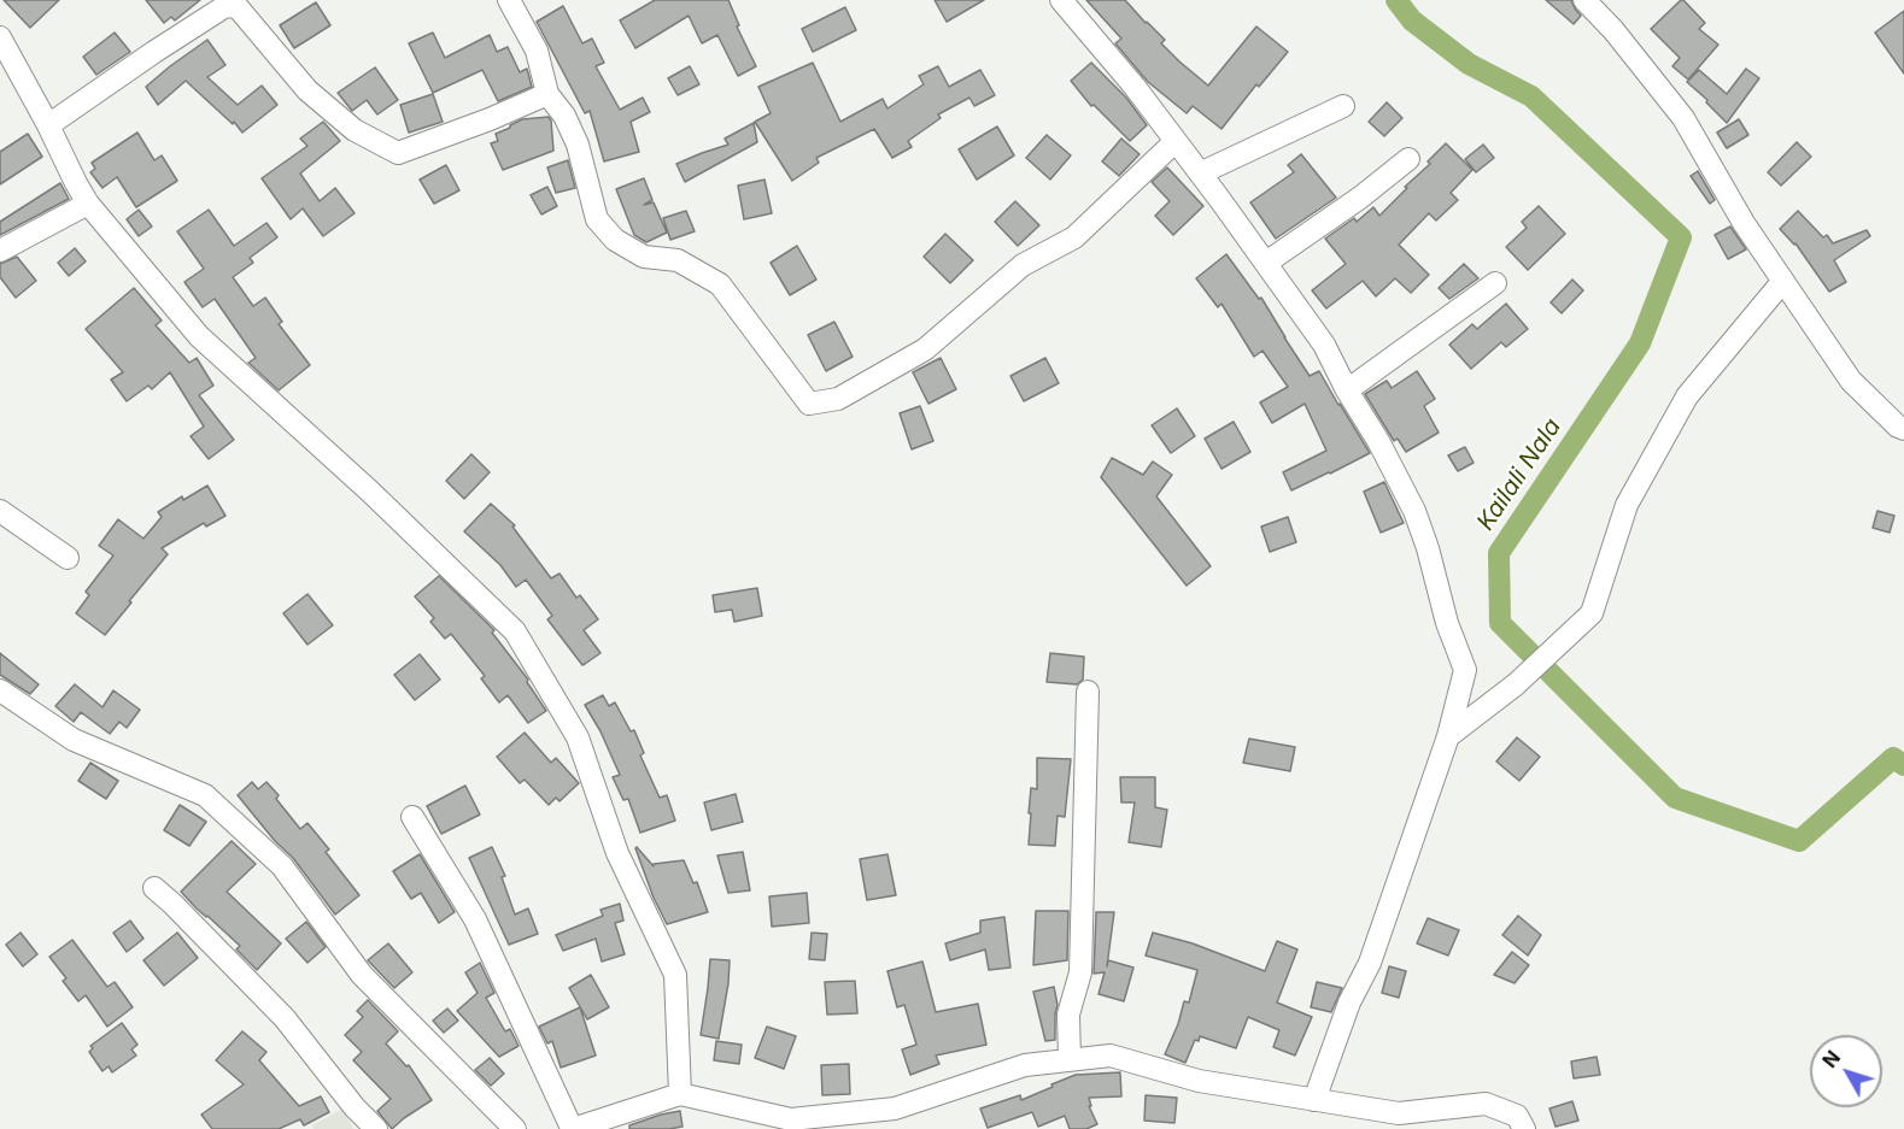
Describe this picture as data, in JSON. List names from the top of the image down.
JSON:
{
  "water": ["Kailali Nala"],
  "north": "top left"
}
